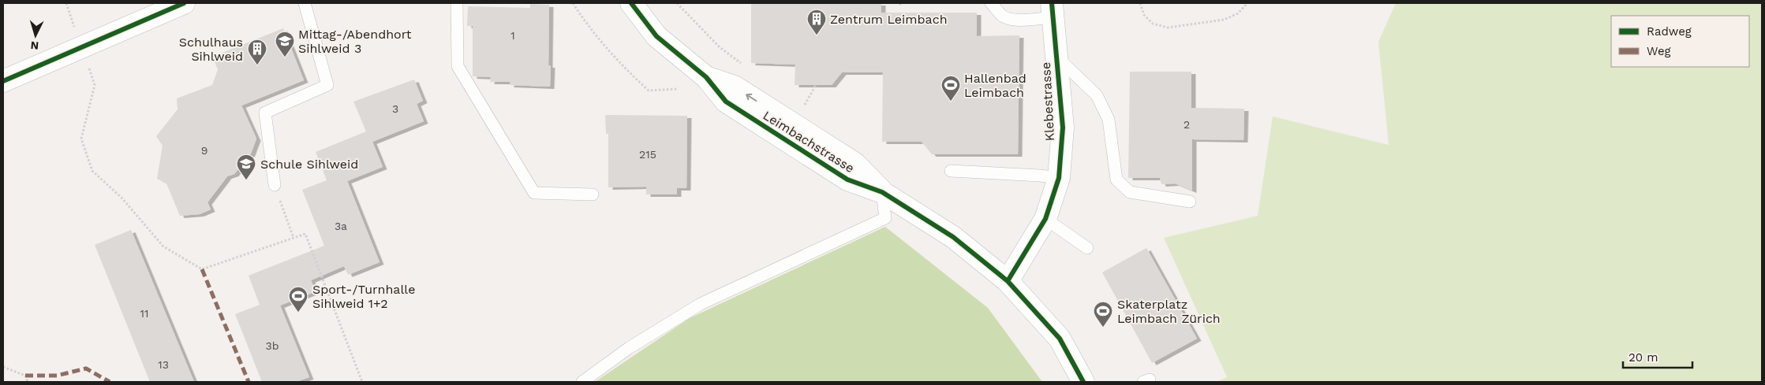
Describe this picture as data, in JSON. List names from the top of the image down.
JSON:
{
  "streets": {
    "street": ["Klebestrasse", "Leimbachstrasse"]
  },
  "crossings": [
    ["Klebestrasse", "Leimbachstrasse"]
  ],
  "places": {
    "building": ["Zentrum Leimbach", "Schulhaus Sihlweid"],
    "school or university": ["Mittag-/Abendhort Sihlweid 3", "Schule Sihlweid"],
    "sports": ["Hallenbad Leimbach", "Sport-/Turnhalle Sihlweid 1+2", "Skaterplatz Leimbach Zürich"]
  },
  "house_numbers": [
    "1",
    "3",
    "2",
    "9",
    "215",
    "3a",
    "11",
    "3b",
    "13"
  ],
  "legend": ["Radweg", "Weg"],
  "scale_bar": "20 m",
  "north": "bottom"
}
